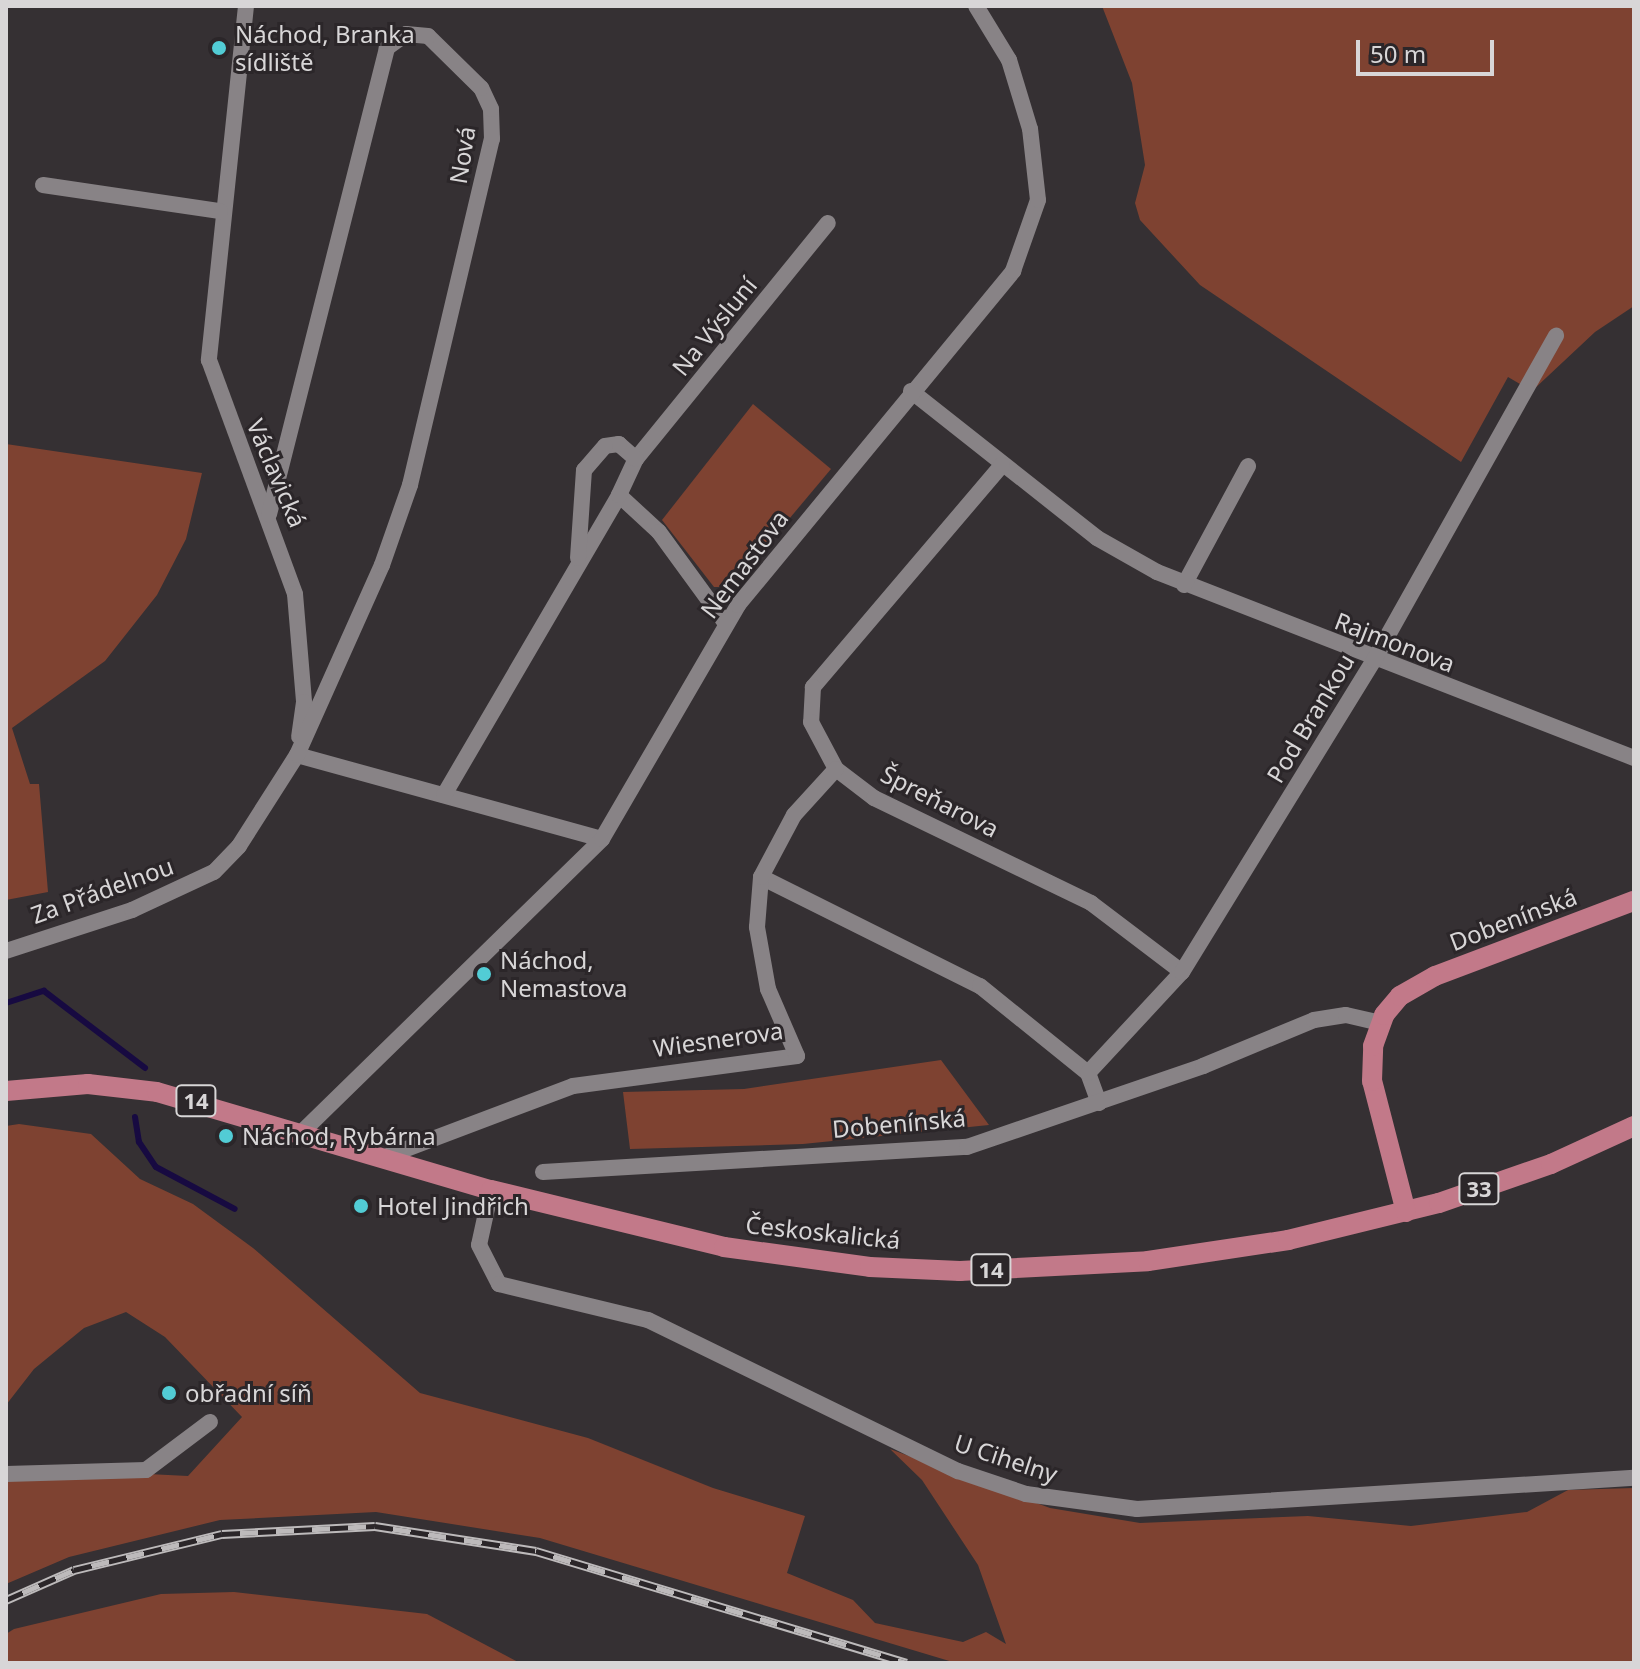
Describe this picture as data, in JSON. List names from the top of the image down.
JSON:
{
  "streets": {
    "main road": [
      "Dobenínská",
      "14",
      "33",
      "Českoskalická"
    ],
    "street": [
      "Nová",
      "Na Výsluní",
      "Václavická",
      "Nemastova",
      "Rajmonova",
      "Pod Brankou",
      "Špreňarova",
      "Za Přádelnou",
      "Wiesnerova",
      "U Cihelny"
    ]
  },
  "crossings": [
    ["Nová", "Václavická"],
    ["Nová", "Za Přádelnou"],
    ["Václavická", "Za Přádelnou"],
    ["Nemastova", "Rajmonova"],
    ["Nemastova", "Českoskalická"],
    ["Rajmonova", "Pod Brankou"],
    ["Rajmonova", "Špreňarova"],
    ["Pod Brankou", "Špreňarova"],
    ["Wiesnerova", "Českoskalická"],
    ["Českoskalická", "U Cihelny"]
  ],
  "places": [
    "Náchod, Branka sídliště",
    "Náchod, Nemastova",
    "Náchod, Rybárna",
    "Hotel Jindřich",
    "obřadní síň"
  ],
  "scale_bar": "50 m"
}
